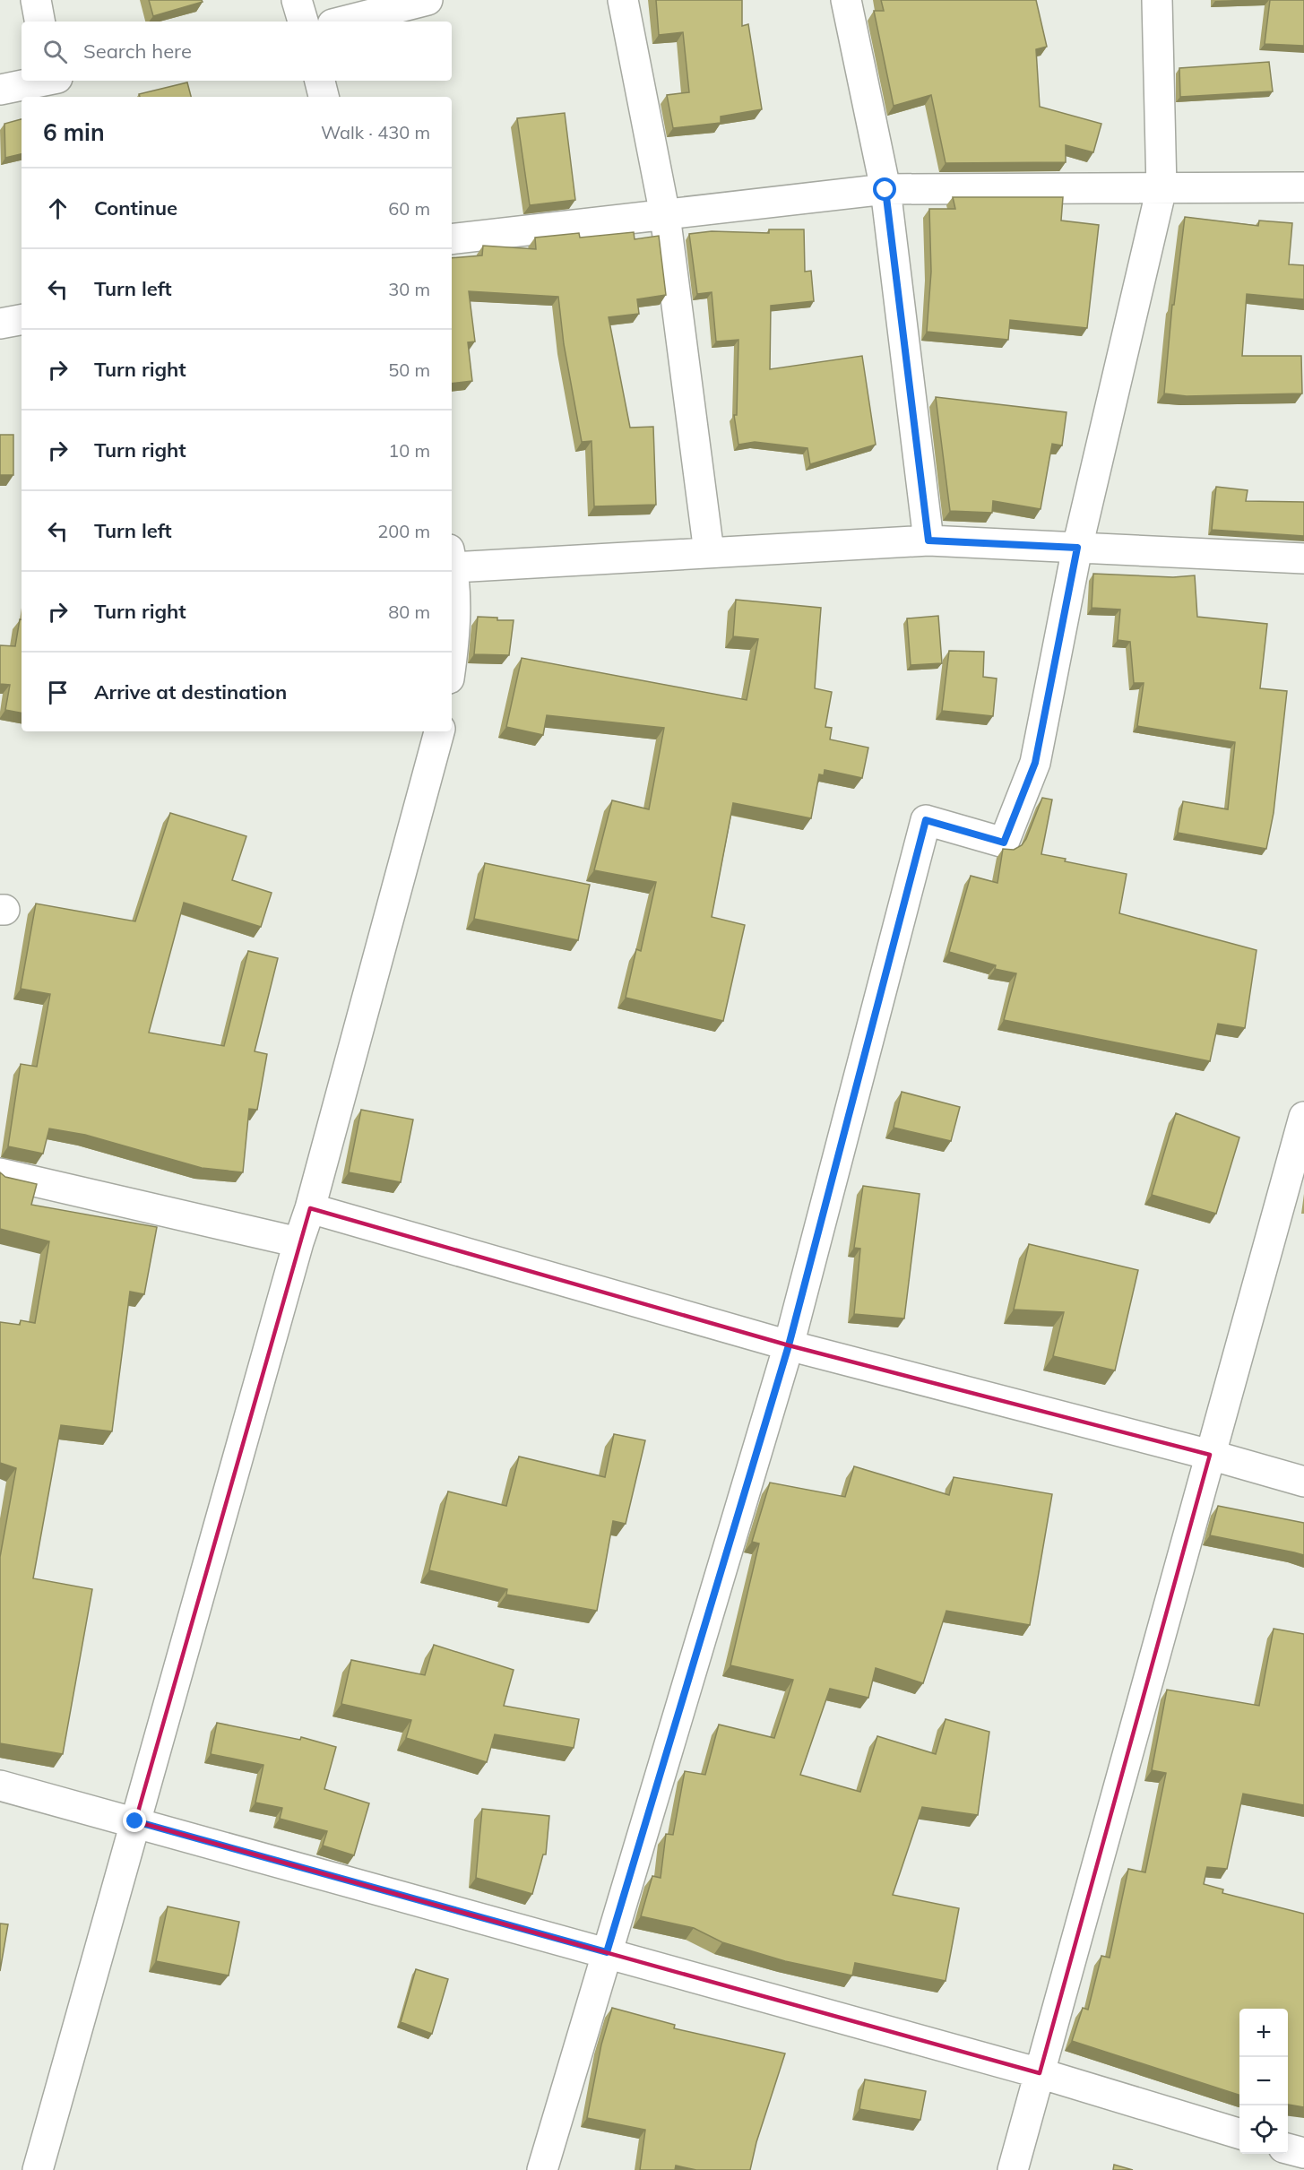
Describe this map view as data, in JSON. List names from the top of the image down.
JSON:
{
  "page": {
    "search": "Search here",
    "heading": ["6 min", "Walk · 430 m"],
    "list": [
      ["Continue", "60 m"],
      ["Turn left", "30 m"],
      ["Turn right", "50 m"],
      ["Turn right", "10 m"],
      ["Turn left", "200 m"],
      ["Turn right", "80 m"],
      "Arrive at destination"
    ],
    "map_buttons": ["+", "−"]
  }
}
